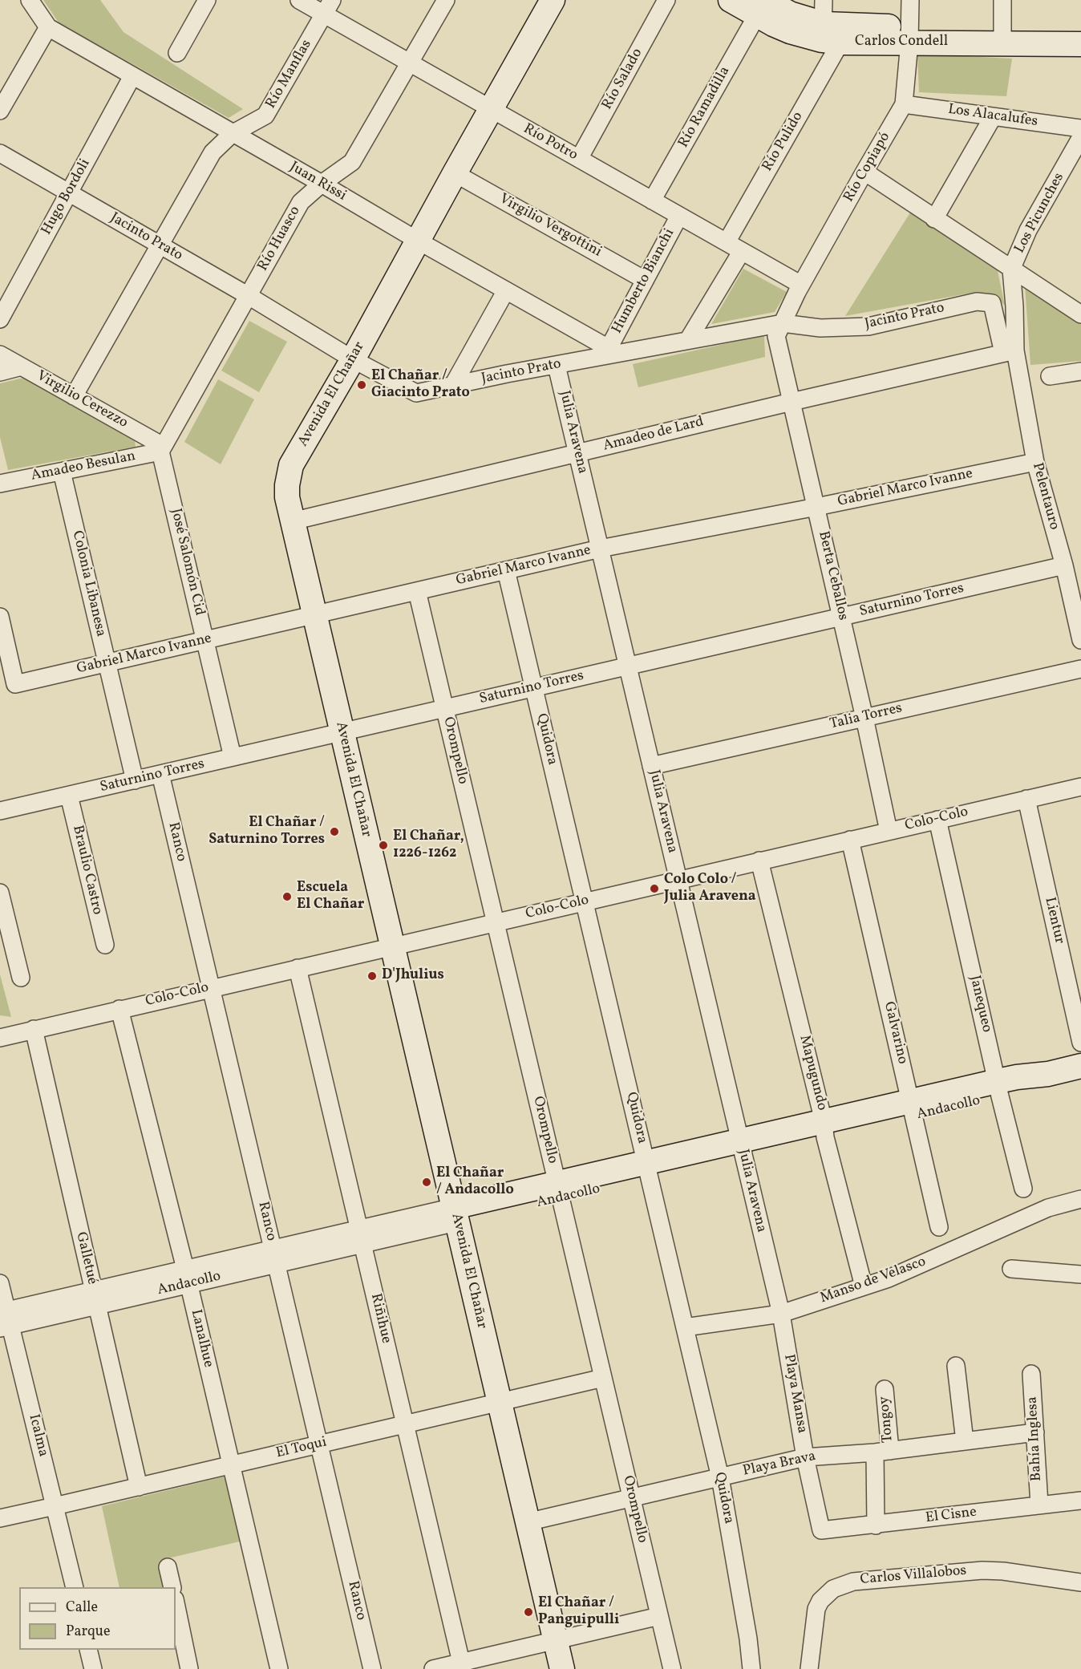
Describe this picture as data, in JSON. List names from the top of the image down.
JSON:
{
  "streets": {
    "street": [
      "Carlos Condell",
      "Río Manflas",
      "Río Salado",
      "Río Ramadilla",
      "Los Alacalufes",
      "Río Pulido",
      "Río Potro",
      "Río Copiapó",
      "Juan Rissi",
      "Hugo Bordoli",
      "Los Picunches",
      "Virgilio Vergottini",
      "Jacinto Prato",
      "Río Huasco",
      "Humberto Bianchi",
      "Avenida El Chañar",
      "Virgilio Cerezzo",
      "Julia Aravena",
      "Amadeo de Lard",
      "Amadeo Besulan",
      "Gabriel Marco Ivanne",
      "Pelentauro",
      "José Salomón Cid",
      "Berta Ceballos",
      "Colonia Libanesa",
      "Saturnino Torres",
      "Talia Torres",
      "Quidora",
      "Orompello",
      "Colo-Colo",
      "Ranco",
      "Braulio Castro",
      "Lientur",
      "Janequeo",
      "Galvarino",
      "Mapugundo",
      "Andacollo",
      "Galletué",
      "Manso de Velasco",
      "Riñihue",
      "Lanalhue",
      "Playa Mansa",
      "Tongoy",
      "Icalma",
      "Bahía Inglesa",
      "El Toqui",
      "Playa Brava",
      "El Cisne",
      "Carlos Villalobos"
    ]
  },
  "crossings": [
    ["Carlos Condell", "Río Ramadilla"],
    ["Carlos Condell", "Río Pulido"],
    ["Carlos Condell", "Río Copiapó"],
    ["Río Manflas", "Río Potro"],
    ["Río Manflas", "Juan Rissi"],
    ["Río Salado", "Río Potro"],
    ["Río Ramadilla", "Río Potro"],
    ["Los Alacalufes", "Río Copiapó"],
    ["Río Pulido", "Río Potro"],
    ["Río Potro", "Río Copiapó"],
    ["Río Potro", "Río Huasco"],
    ["Río Potro", "Humberto Bianchi"],
    ["Río Potro", "Avenida El Chañar"],
    ["Río Copiapó", "Jacinto Prato"],
    ["Río Copiapó", "Berta Ceballos"],
    ["Juan Rissi", "Hugo Bordoli"],
    ["Juan Rissi", "Jacinto Prato"],
    ["Juan Rissi", "Río Huasco"],
    ["Juan Rissi", "Humberto Bianchi"],
    ["Juan Rissi", "Avenida El Chañar"],
    ["Hugo Bordoli", "Jacinto Prato"],
    ["Los Picunches", "Jacinto Prato"],
    ["Los Picunches", "Amadeo de Lard"],
    ["Los Picunches", "Pelentauro"],
    ["Virgilio Vergottini", "Humberto Bianchi"],
    ["Virgilio Vergottini", "Avenida El Chañar"],
    ["Jacinto Prato", "Río Huasco"],
    ["Jacinto Prato", "Humberto Bianchi"],
    ["Jacinto Prato", "Avenida El Chañar"],
    ["Jacinto Prato", "Julia Aravena"],
    ["Jacinto Prato", "Amadeo de Lard"],
    ["Jacinto Prato", "Pelentauro"],
    ["Jacinto Prato", "Berta Ceballos"],
    ["Río Huasco", "Virgilio Cerezzo"],
    ["Río Huasco", "Amadeo Besulan"],
    ["Río Huasco", "José Salomón Cid"],
    ["Avenida El Chañar", "Amadeo de Lard"],
    ["Avenida El Chañar", "Gabriel Marco Ivanne"],
    ["Avenida El Chañar", "Saturnino Torres"],
    ["Avenida El Chañar", "Colo-Colo"],
    ["Avenida El Chañar", "Andacollo"],
    ["Avenida El Chañar", "El Toqui"],
    ["Avenida El Chañar", "Playa Brava"],
    ["Virgilio Cerezzo", "Amadeo Besulan"],
    ["Virgilio Cerezzo", "José Salomón Cid"],
    ["Julia Aravena", "Amadeo de Lard"],
    ["Julia Aravena", "Gabriel Marco Ivanne"],
    ["Julia Aravena", "Saturnino Torres"],
    ["Julia Aravena", "Talia Torres"],
    ["Julia Aravena", "Colo-Colo"],
    ["Julia Aravena", "Andacollo"],
    ["Julia Aravena", "Manso de Velasco"],
    ["Julia Aravena", "Playa Mansa"],
    ["Amadeo de Lard", "Pelentauro"],
    ["Amadeo de Lard", "Berta Ceballos"],
    ["Amadeo Besulan", "José Salomón Cid"],
    ["Amadeo Besulan", "Colonia Libanesa"],
    ["Gabriel Marco Ivanne", "Pelentauro"],
    ["Gabriel Marco Ivanne", "José Salomón Cid"],
    ["Gabriel Marco Ivanne", "Berta Ceballos"],
    ["Gabriel Marco Ivanne", "Colonia Libanesa"],
    ["Gabriel Marco Ivanne", "Quidora"],
    ["Gabriel Marco Ivanne", "Orompello"],
    ["Pelentauro", "Saturnino Torres"],
    ["José Salomón Cid", "Saturnino Torres"],
    ["Berta Ceballos", "Saturnino Torres"],
    ["Berta Ceballos", "Talia Torres"],
    ["Berta Ceballos", "Colo-Colo"],
    ["Colonia Libanesa", "Saturnino Torres"],
    ["Saturnino Torres", "Quidora"],
    ["Saturnino Torres", "Orompello"],
    ["Saturnino Torres", "Ranco"],
    ["Saturnino Torres", "Braulio Castro"],
    ["Quidora", "Colo-Colo"],
    ["Quidora", "Andacollo"],
    ["Quidora", "Manso de Velasco"],
    ["Quidora", "Playa Brava"],
    ["Orompello", "Colo-Colo"],
    ["Orompello", "Andacollo"],
    ["Orompello", "El Toqui"],
    ["Orompello", "Playa Brava"],
    ["Colo-Colo", "Ranco"],
    ["Colo-Colo", "Lientur"],
    ["Colo-Colo", "Janequeo"],
    ["Colo-Colo", "Galvarino"],
    ["Colo-Colo", "Mapugundo"],
    ["Colo-Colo", "Galletué"],
    ["Colo-Colo", "Riñihue"],
    ["Colo-Colo", "Lanalhue"],
    ["Ranco", "Andacollo"],
    ["Ranco", "El Toqui"],
    ["Janequeo", "Andacollo"],
    ["Galvarino", "Andacollo"],
    ["Mapugundo", "Andacollo"],
    ["Mapugundo", "Manso de Velasco"],
    ["Andacollo", "Galletué"],
    ["Andacollo", "Riñihue"],
    ["Andacollo", "Lanalhue"],
    ["Andacollo", "Icalma"],
    ["Galletué", "El Toqui"],
    ["Manso de Velasco", "Playa Mansa"],
    ["Riñihue", "El Toqui"],
    ["Lanalhue", "El Toqui"],
    ["Playa Mansa", "Playa Brava"],
    ["Playa Mansa", "El Cisne"],
    ["Tongoy", "Playa Brava"],
    ["Tongoy", "El Cisne"],
    ["Icalma", "El Toqui"],
    ["Bahía Inglesa", "Playa Brava"],
    ["Bahía Inglesa", "El Cisne"]
  ],
  "places": [
    "El Chañar / Giacinto Prato",
    "El Chañar / Saturnino Torres",
    "El Chañar, 1226-1262",
    "Colo Colo / Julia Aravena",
    "Escuela El Chañar",
    "D'Jhulius",
    "El Chañar / Andacollo",
    "El Chañar / Panguipulli"
  ],
  "legend": ["Calle", "Parque"]
}
